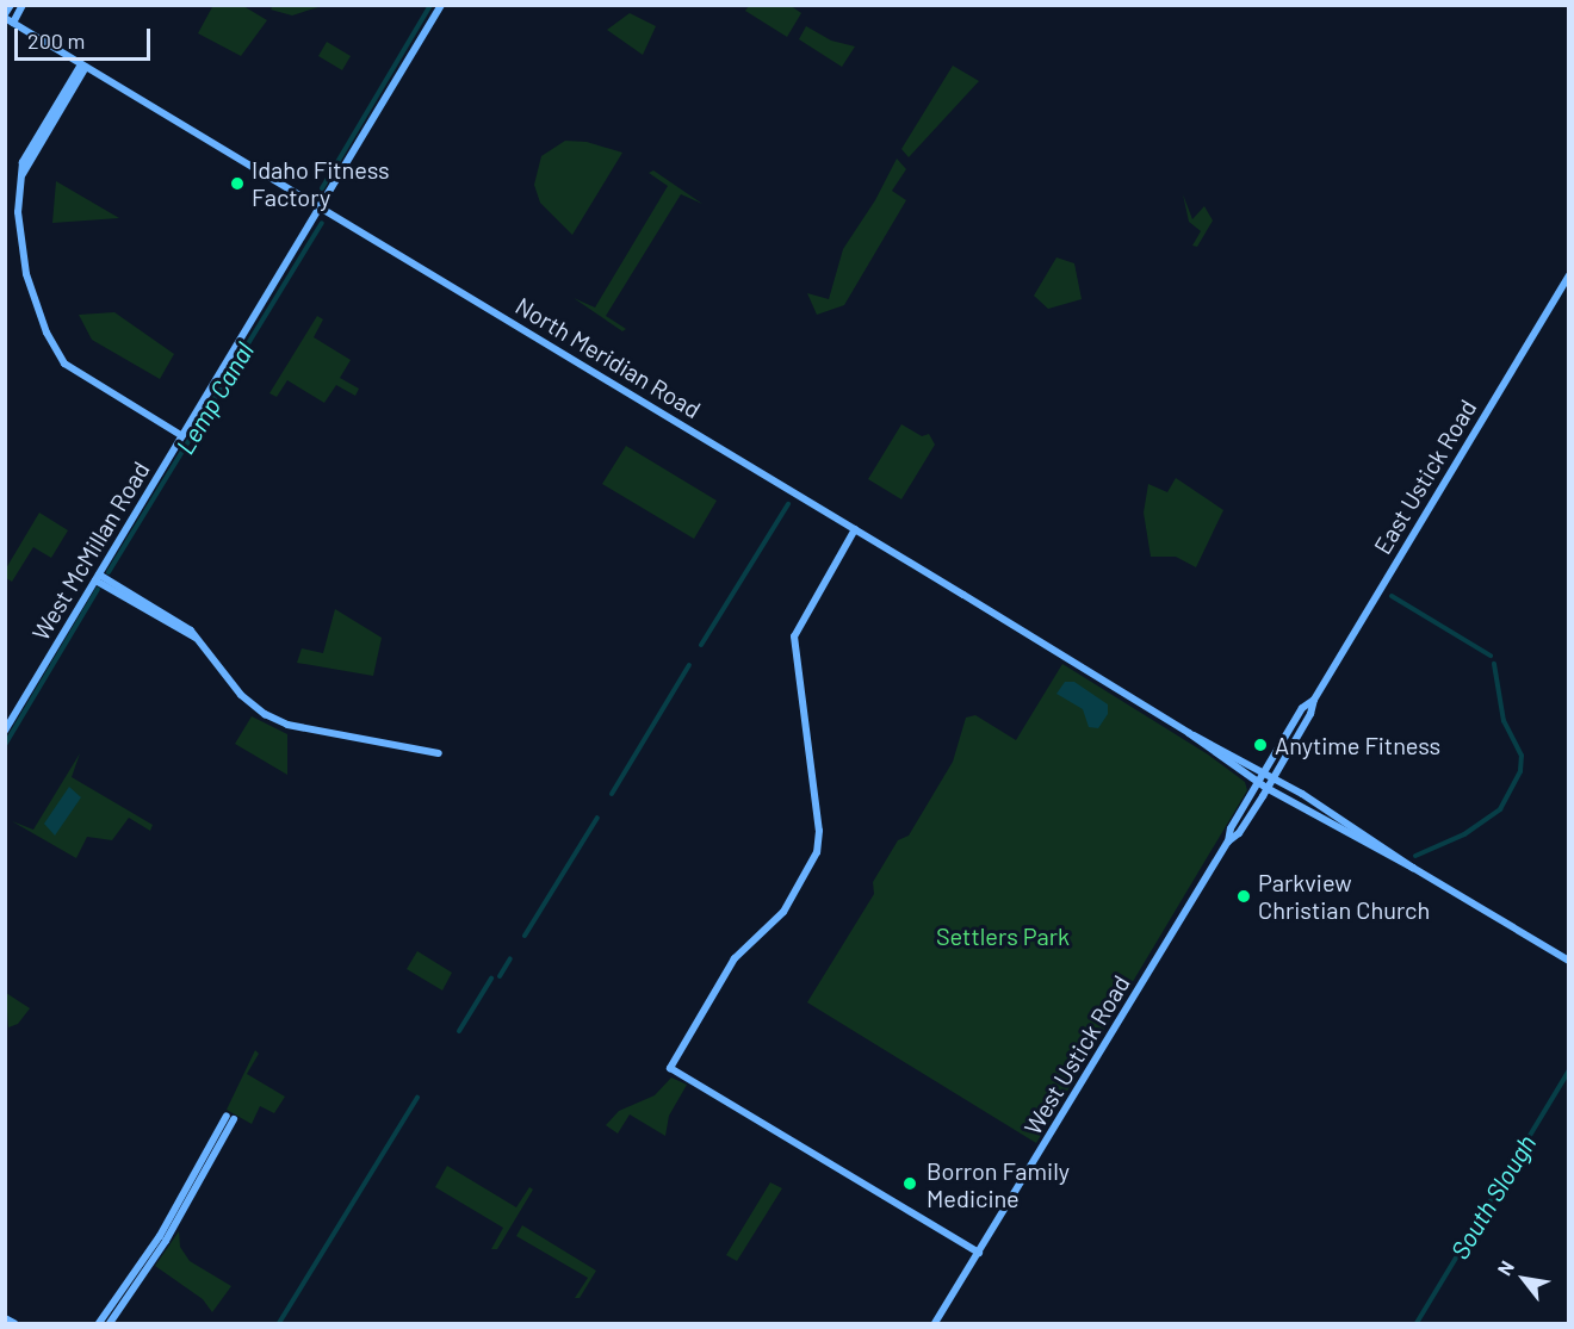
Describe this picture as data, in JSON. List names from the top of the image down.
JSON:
{
  "streets": {
    "main road": [
      "North Meridian Road",
      "East Ustick Road",
      "West McMillan Road",
      "West Ustick Road"
    ]
  },
  "crossings": [
    ["North Meridian Road", "East Ustick Road"],
    ["North Meridian Road", "West McMillan Road"],
    ["North Meridian Road", "West Ustick Road"],
    ["East Ustick Road", "West Ustick Road"]
  ],
  "water": ["Lemp Canal", "South Slough"],
  "parks": ["Settlers Park"],
  "places": [
    "Idaho Fitness Factory",
    "Anytime Fitness",
    "Parkview Christian Church",
    "Borron Family Medicine"
  ],
  "scale_bar": "200 m",
  "north": "top left"
}
